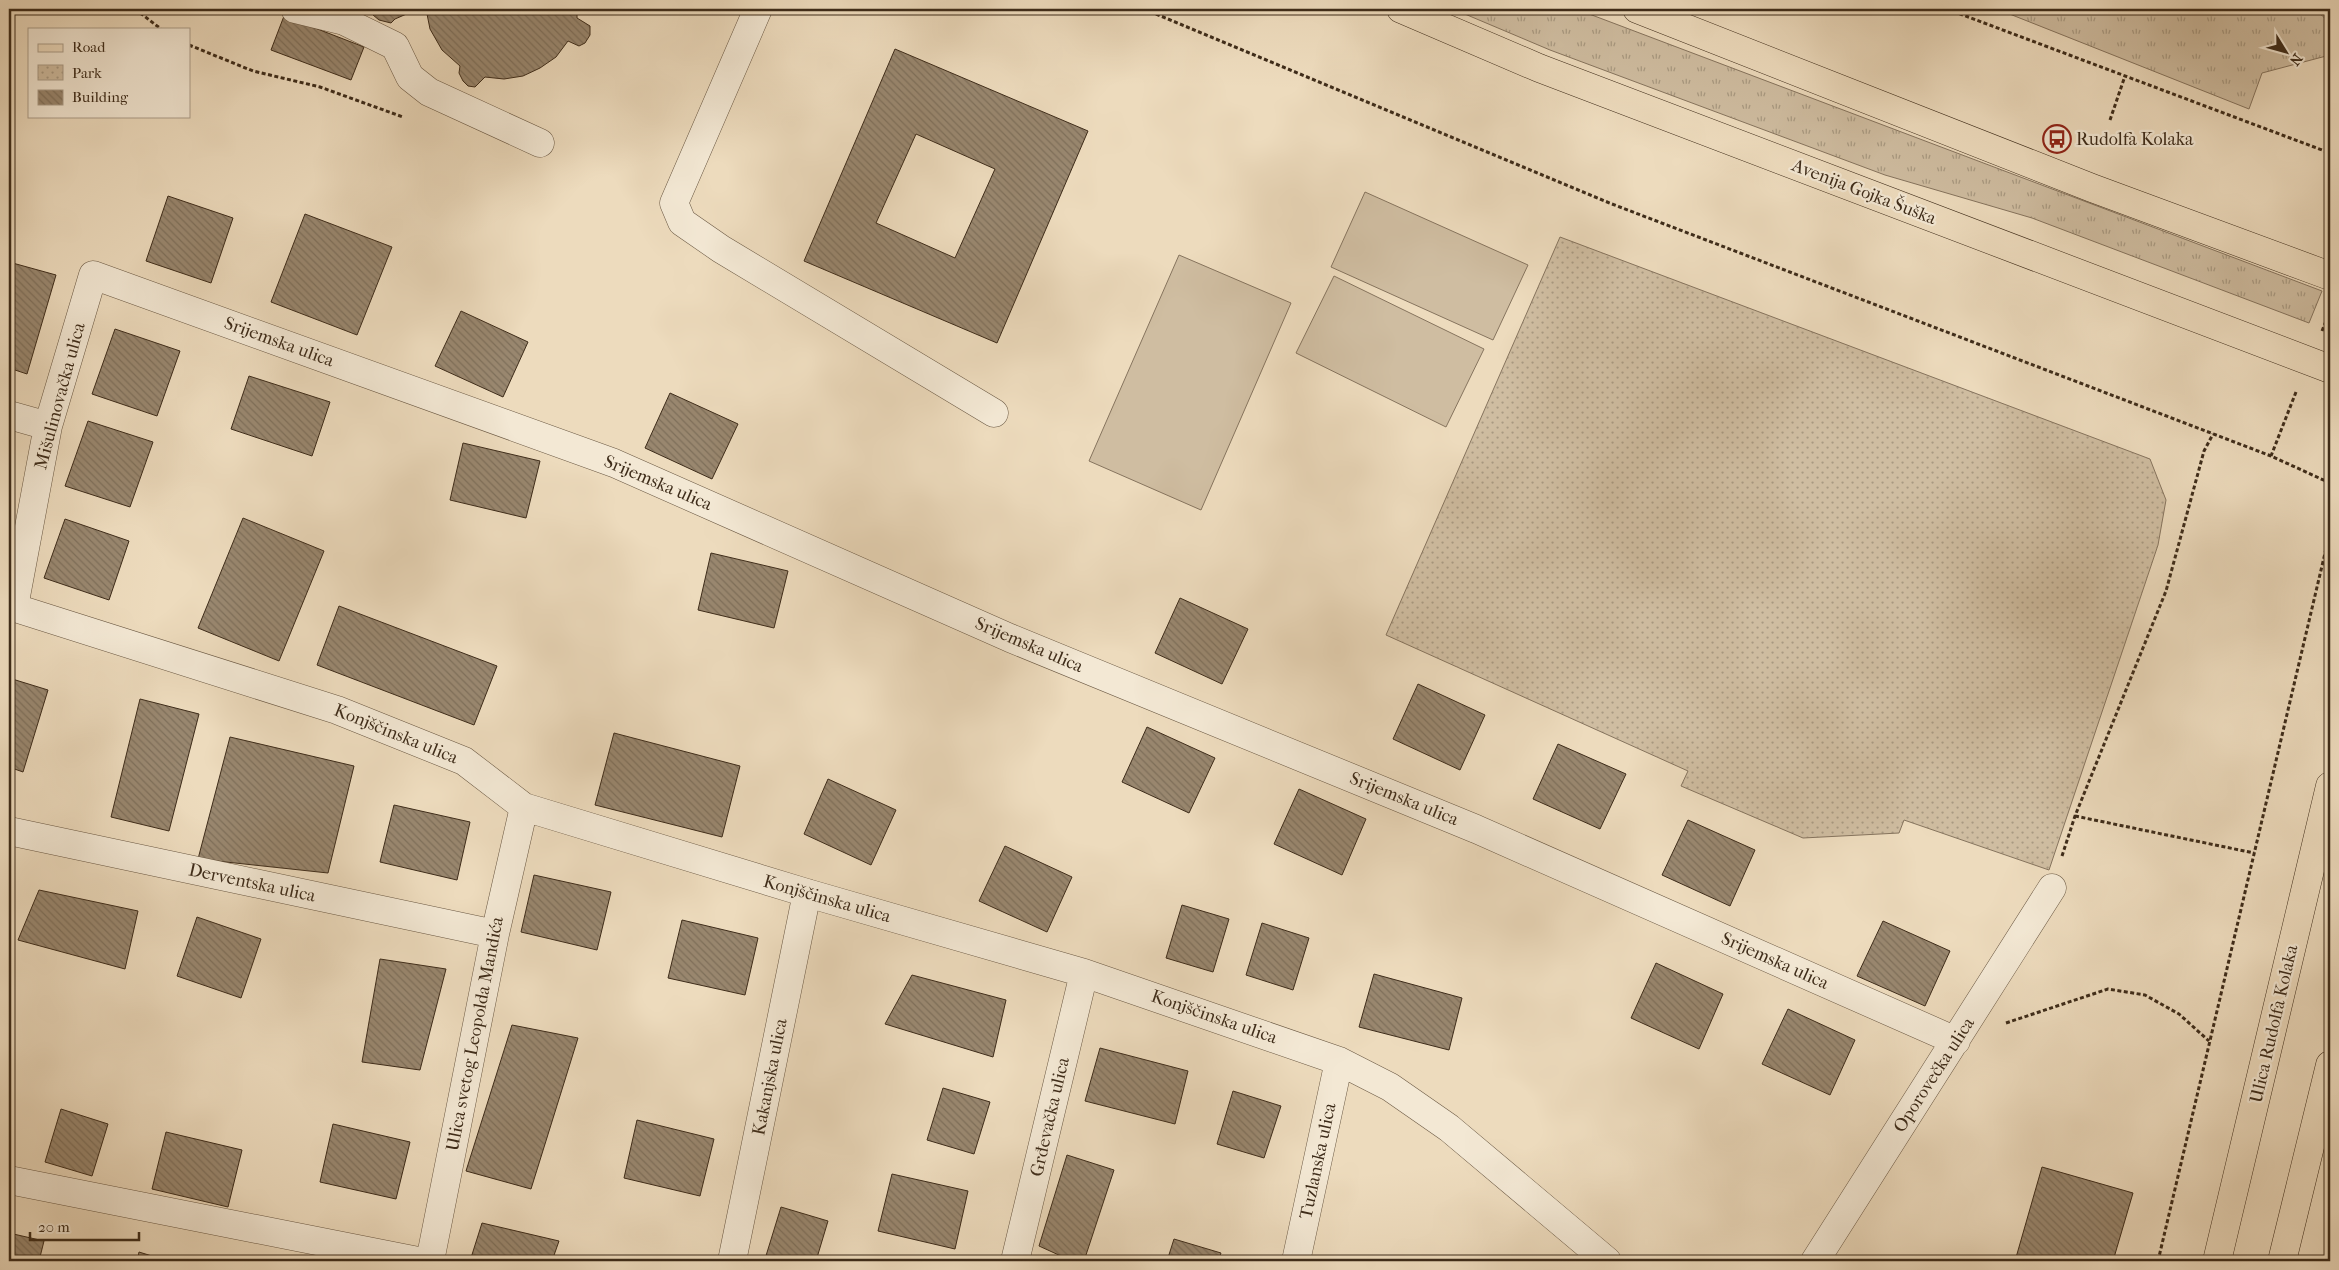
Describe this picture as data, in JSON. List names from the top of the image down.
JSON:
{
  "streets": {
    "main road": ["Avenija Gojka Šuška", "Ulica Rudolfa Kolaka"],
    "street": [
      "Srijemska ulica",
      "Mišulinovačka ulica",
      "Konjščinska ulica",
      "Derventska ulica",
      "Ulica svetog Leopolda Mandića",
      "Oporovečka ulica",
      "Kakanjska ulica",
      "Grđevačka ulica",
      "Tuzlanska ulica"
    ]
  },
  "crossings": [
    ["Srijemska ulica", "Mišulinovačka ulica"],
    ["Srijemska ulica", "Oporovečka ulica"],
    ["Mišulinovačka ulica", "Konjščinska ulica"],
    ["Konjščinska ulica", "Ulica svetog Leopolda Mandića"],
    ["Konjščinska ulica", "Kakanjska ulica"],
    ["Konjščinska ulica", "Grđevačka ulica"],
    ["Konjščinska ulica", "Tuzlanska ulica"],
    ["Derventska ulica", "Ulica svetog Leopolda Mandića"]
  ],
  "places": {
    "bus stop": ["Rudolfa Kolaka"]
  },
  "legend": ["Road", "Park", "Building"],
  "scale_bar": "20 m",
  "north": "bottom right"
}
